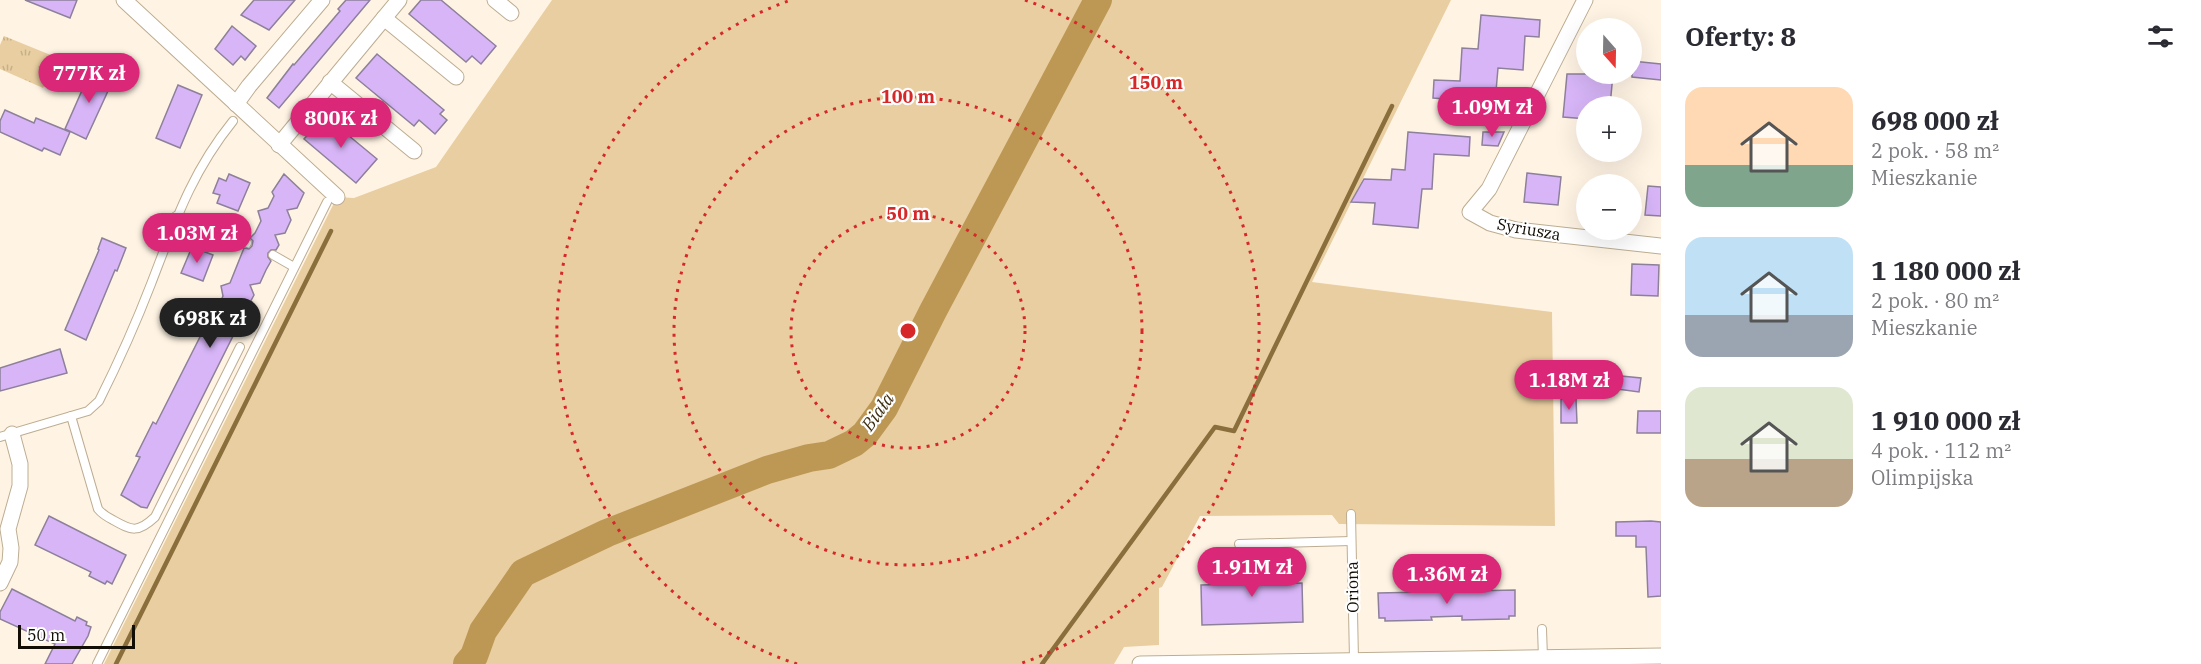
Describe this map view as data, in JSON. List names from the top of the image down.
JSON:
{
  "streets": {
    "street": ["Syriusza"],
    "lane": ["Oriona"]
  },
  "water": ["Biała"],
  "scale_bar": "50 m",
  "north": "bottom",
  "page": {
    "heading": "Oferty: 8",
    "map_buttons": ["+", "−"],
    "price": [
      "777K zł",
      "1.09M zł",
      "800K zł",
      "1.03M zł",
      "698K zł",
      "1.18M zł",
      "1.91M zł",
      "1.36M zł"
    ],
    "list": [
      {
        "name": "698 000 zł",
        "note": "2 pok. · 58 m² · Mieszkanie"
      },
      {
        "name": "1 180 000 zł",
        "note": "2 pok. · 80 m² · Mieszkanie"
      },
      {
        "name": "1 910 000 zł",
        "note": "4 pok. · 112 m² · Olimpijska"
      }
    ],
    "scale": "50 m"
  },
  "rings": ["150 m", "100 m", "50 m"]
}
